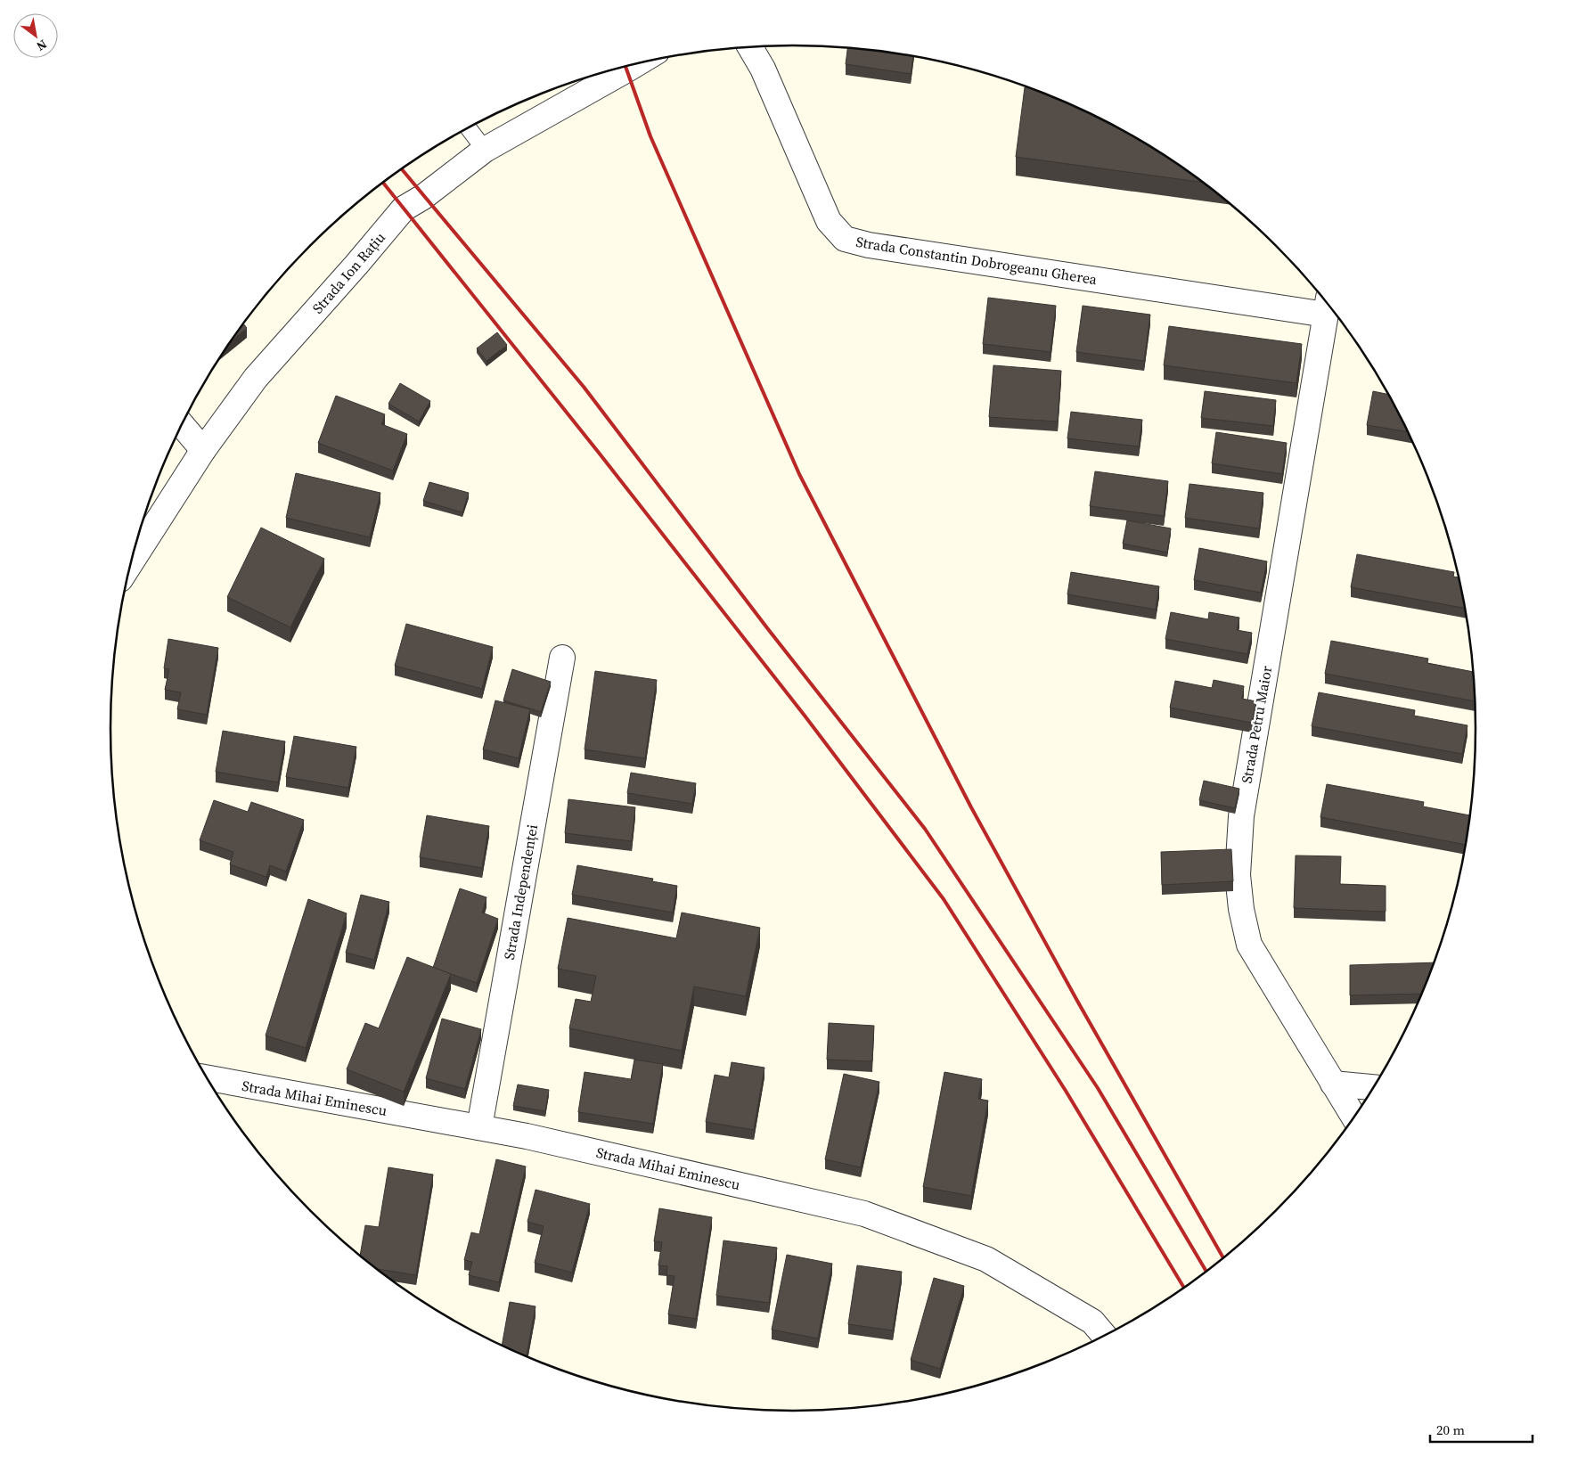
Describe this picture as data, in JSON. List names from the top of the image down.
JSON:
{
  "streets": {
    "street": [
      "Strada Constantin Dobrogeanu Gherea",
      "Strada Ion Rațiu",
      "Strada Petru Maior",
      "Strada Independenței",
      "Strada Mihai Eminescu"
    ]
  },
  "crossings": [
    ["Strada Constantin Dobrogeanu Gherea", "Strada Petru Maior"],
    ["Strada Independenței", "Strada Mihai Eminescu"]
  ],
  "scale_bar": "20 m",
  "north": "bottom right"
}
